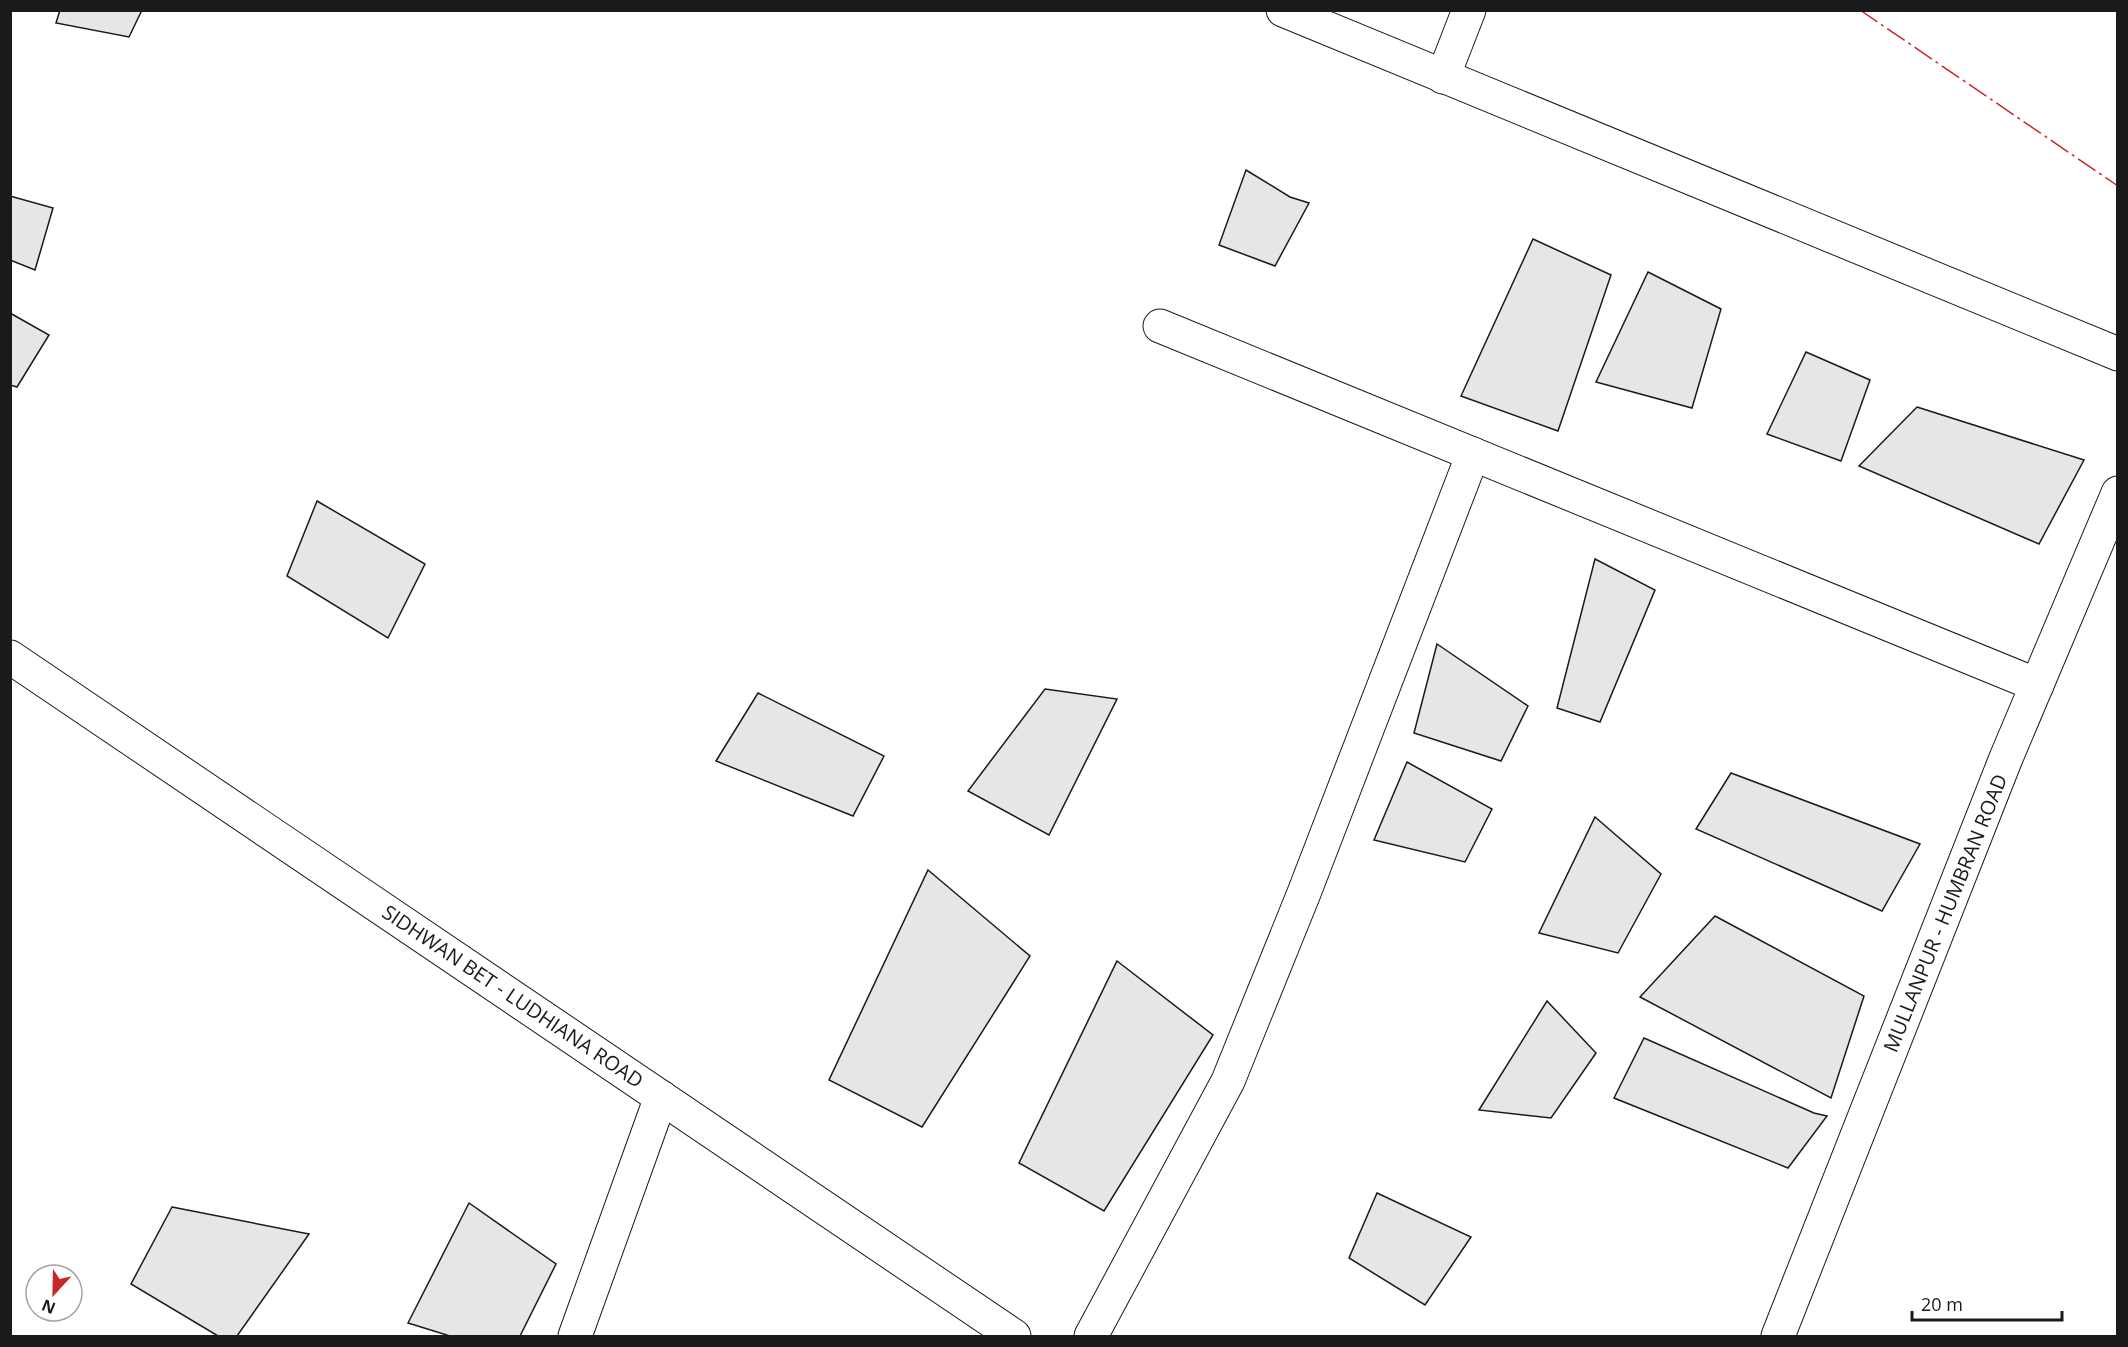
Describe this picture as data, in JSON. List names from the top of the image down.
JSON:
{
  "streets": {
    "street": ["MULLANPUR - HUMBRAN ROAD", "SIDHWAN BET - LUDHIANA ROAD"]
  },
  "scale_bar": "20 m",
  "north": "bottom"
}
